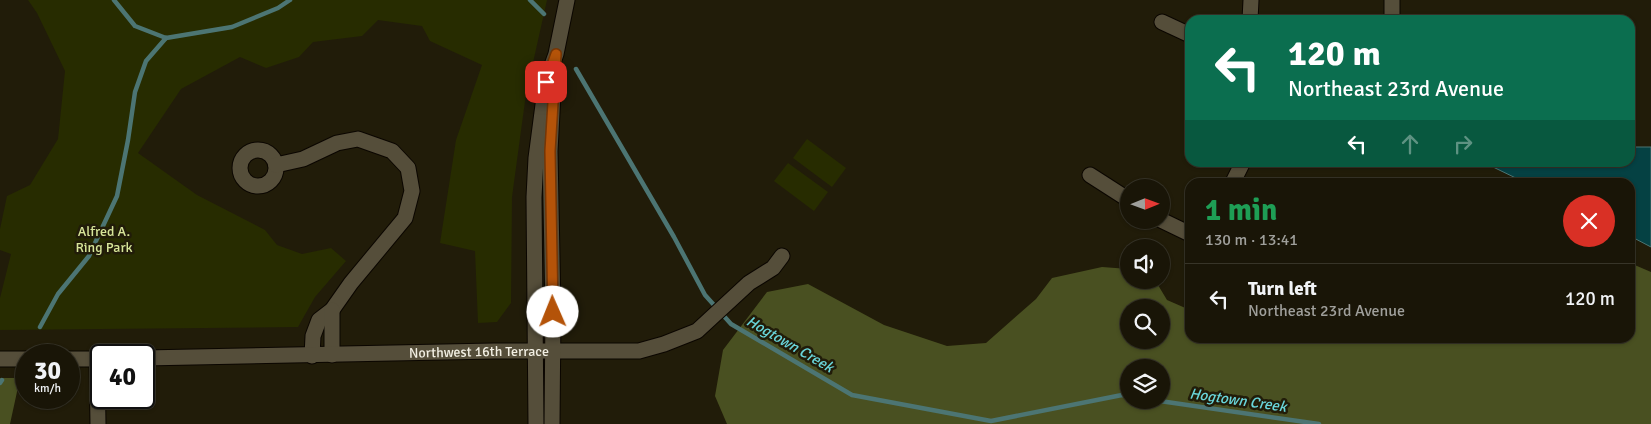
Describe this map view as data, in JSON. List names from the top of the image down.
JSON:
{
  "streets": {
    "street": ["Northwest 16th Terrace"]
  },
  "water": ["Hogtown Creek"],
  "parks": ["Alfred A. Ring Park"],
  "north": "right",
  "page": {
    "turn": ["120 m", "Northeast 23rd Avenue"],
    "heading": ["1 min", "130 m · 13:41"],
    "list": [
      {
        "name": "Turn left",
        "note": "Northeast 23rd Avenue",
        "value": "120 m"
      }
    ],
    "speed": "30 km/h",
    "limit": "40"
  }
}
